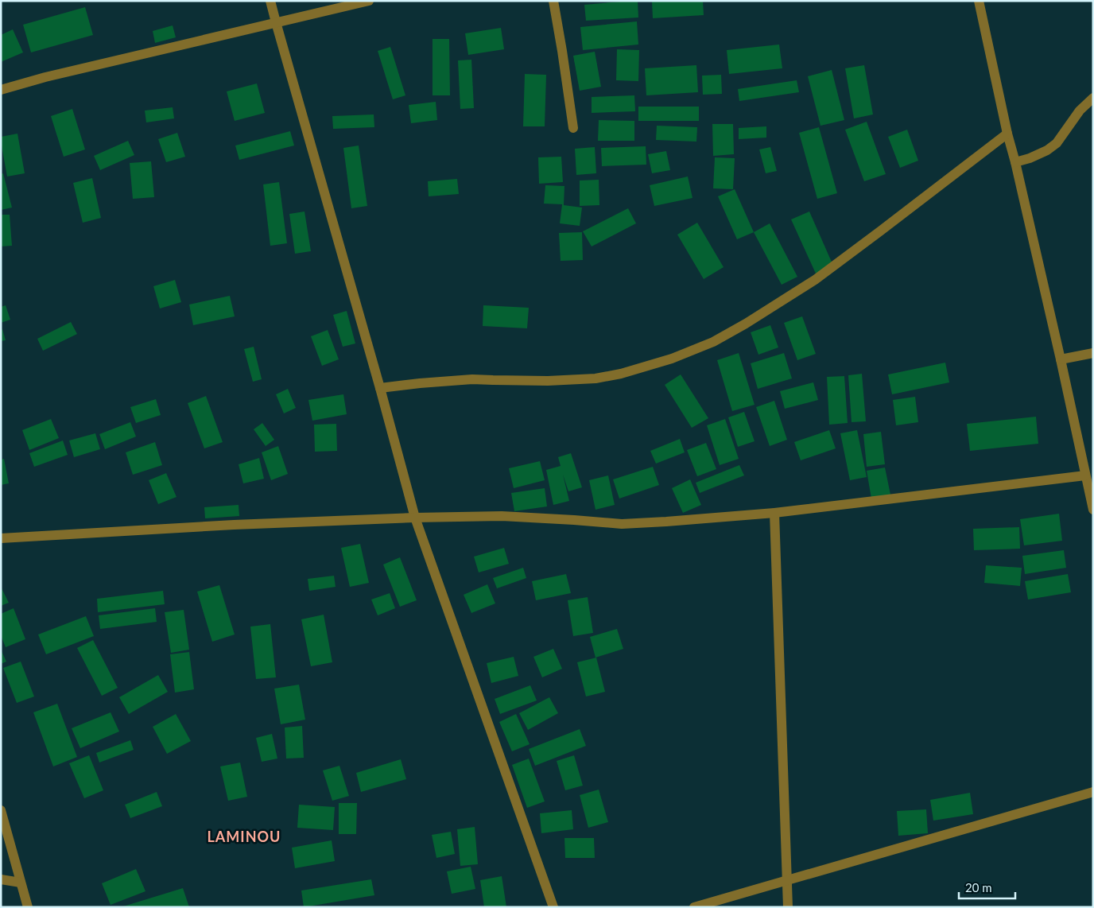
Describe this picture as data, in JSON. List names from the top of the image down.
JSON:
{
  "districts": ["LAMINOU"],
  "scale_bar": "20 m"
}
